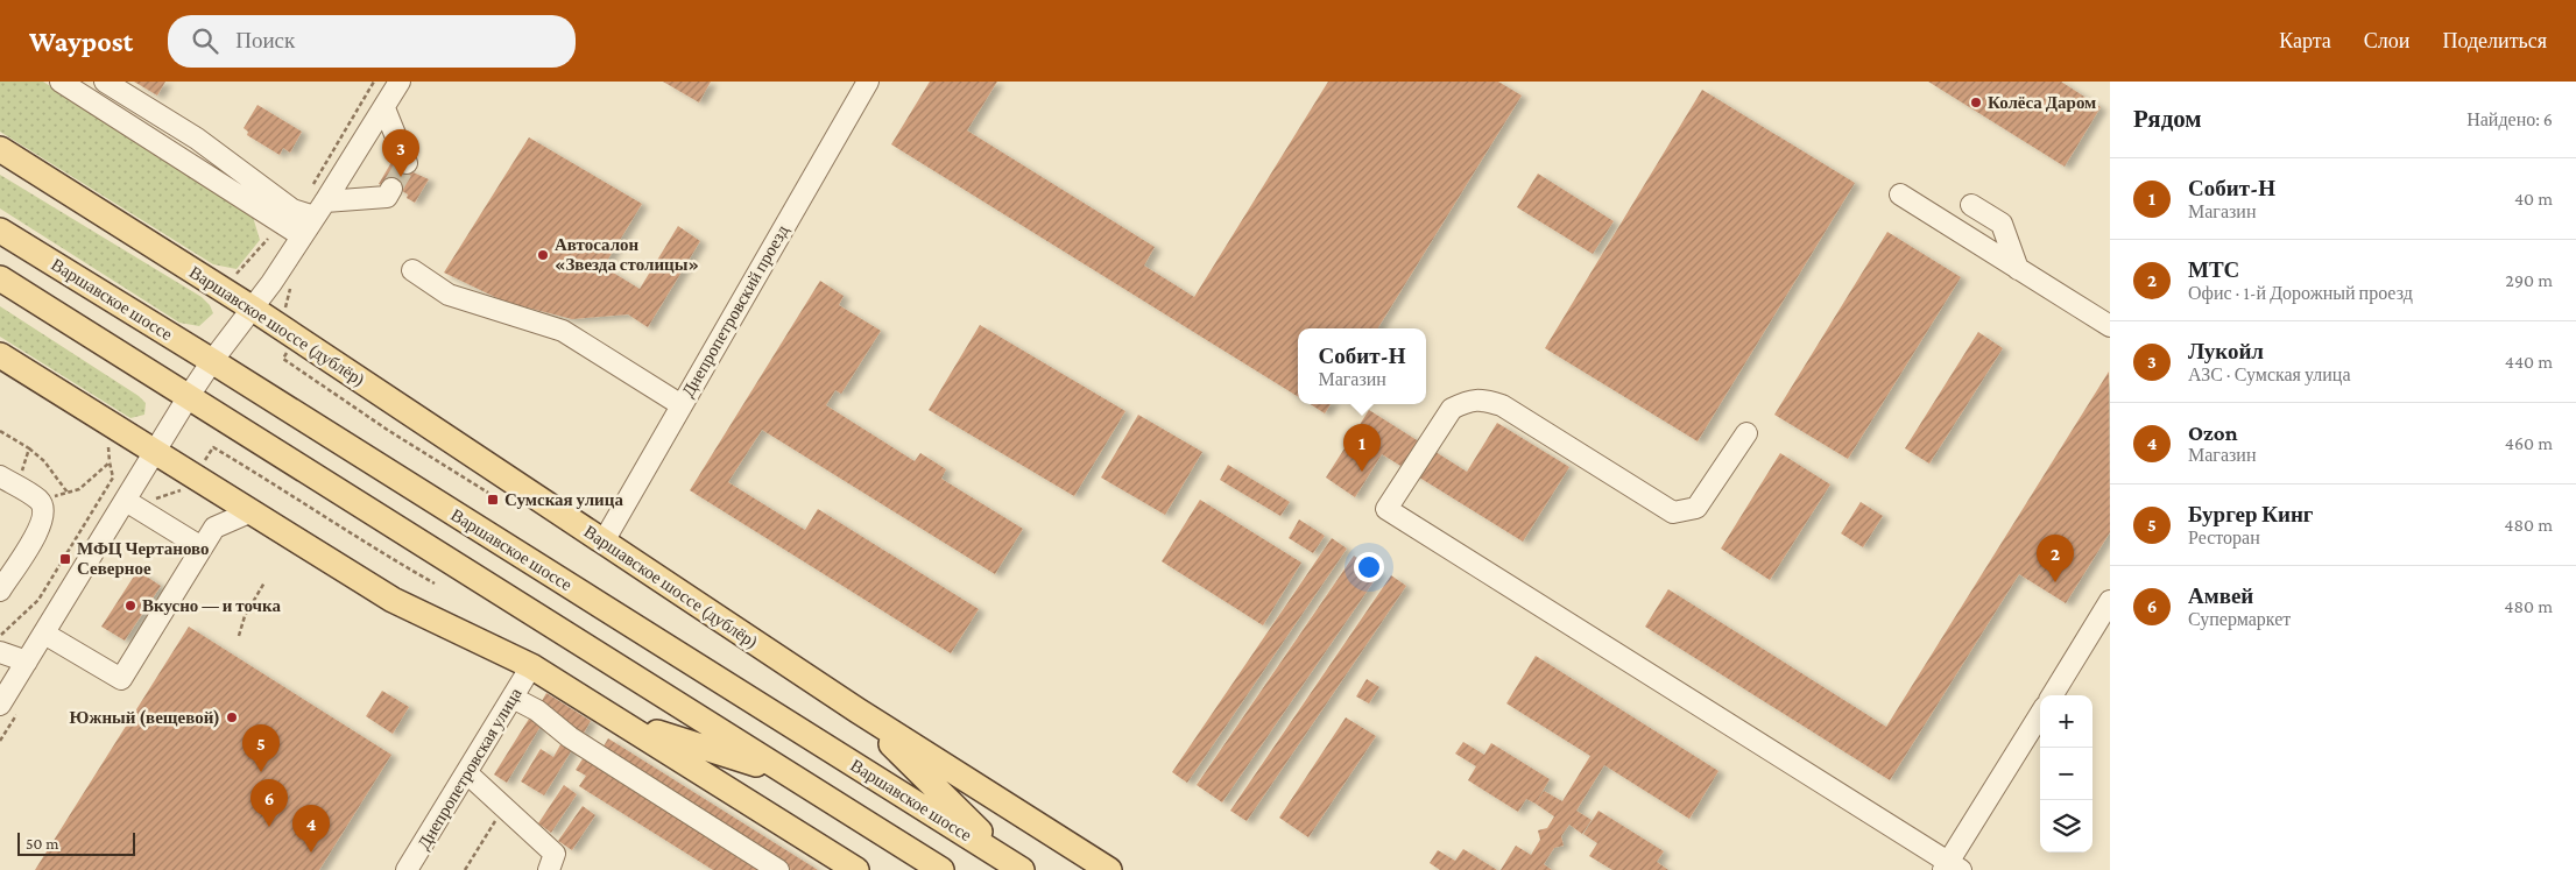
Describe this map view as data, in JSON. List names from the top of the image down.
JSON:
{
  "streets": {
    "main road": ["Варшавское шоссе", "Варшавское шоссе (дублёр)"],
    "street": ["Днепропетровский проезд", "Днепропетровская улица"]
  },
  "crossings": [
    ["Днепропетровский проезд", "Варшавское шоссе (дублёр)"]
  ],
  "places": {
    "other": [
      "Колёса Даром",
      "Автосалон «Звезда столицы»",
      "Вкусно — и точка",
      "Южный (вещевой)"
    ],
    "transit": ["Сумская улица", "МФЦ Чертаново Северное"]
  },
  "scale_bar": "50 m",
  "page": {
    "header": "Waypost",
    "search": "Поиск",
    "nav": ["Карта", "Слои", "Поделиться"],
    "heading": ["Рядом", "Найдено: 6"],
    "pins": [
      "3",
      "1",
      "2",
      "5",
      "6",
      "4"
    ],
    "list": [
      {
        "mark": "1",
        "name": "Собит-Н",
        "note": "Магазин",
        "value": "40 m"
      },
      {
        "mark": "2",
        "name": "МТС",
        "note": "Офис · 1-й Дорожный проезд",
        "value": "290 m"
      },
      {
        "mark": "3",
        "name": "Лукойл",
        "note": "АЗС · Сумская улица",
        "value": "440 m"
      },
      {
        "mark": "4",
        "name": "Ozon",
        "note": "Магазин",
        "value": "460 m"
      },
      {
        "mark": "5",
        "name": "Бургер Кинг",
        "note": "Ресторан",
        "value": "480 m"
      },
      {
        "mark": "6",
        "name": "Амвей",
        "note": "Супермаркет",
        "value": "480 m"
      }
    ],
    "popup": ["Собит-Н", "Магазин"],
    "map_buttons": ["+", "−"],
    "scale": "50 m"
  }
}
